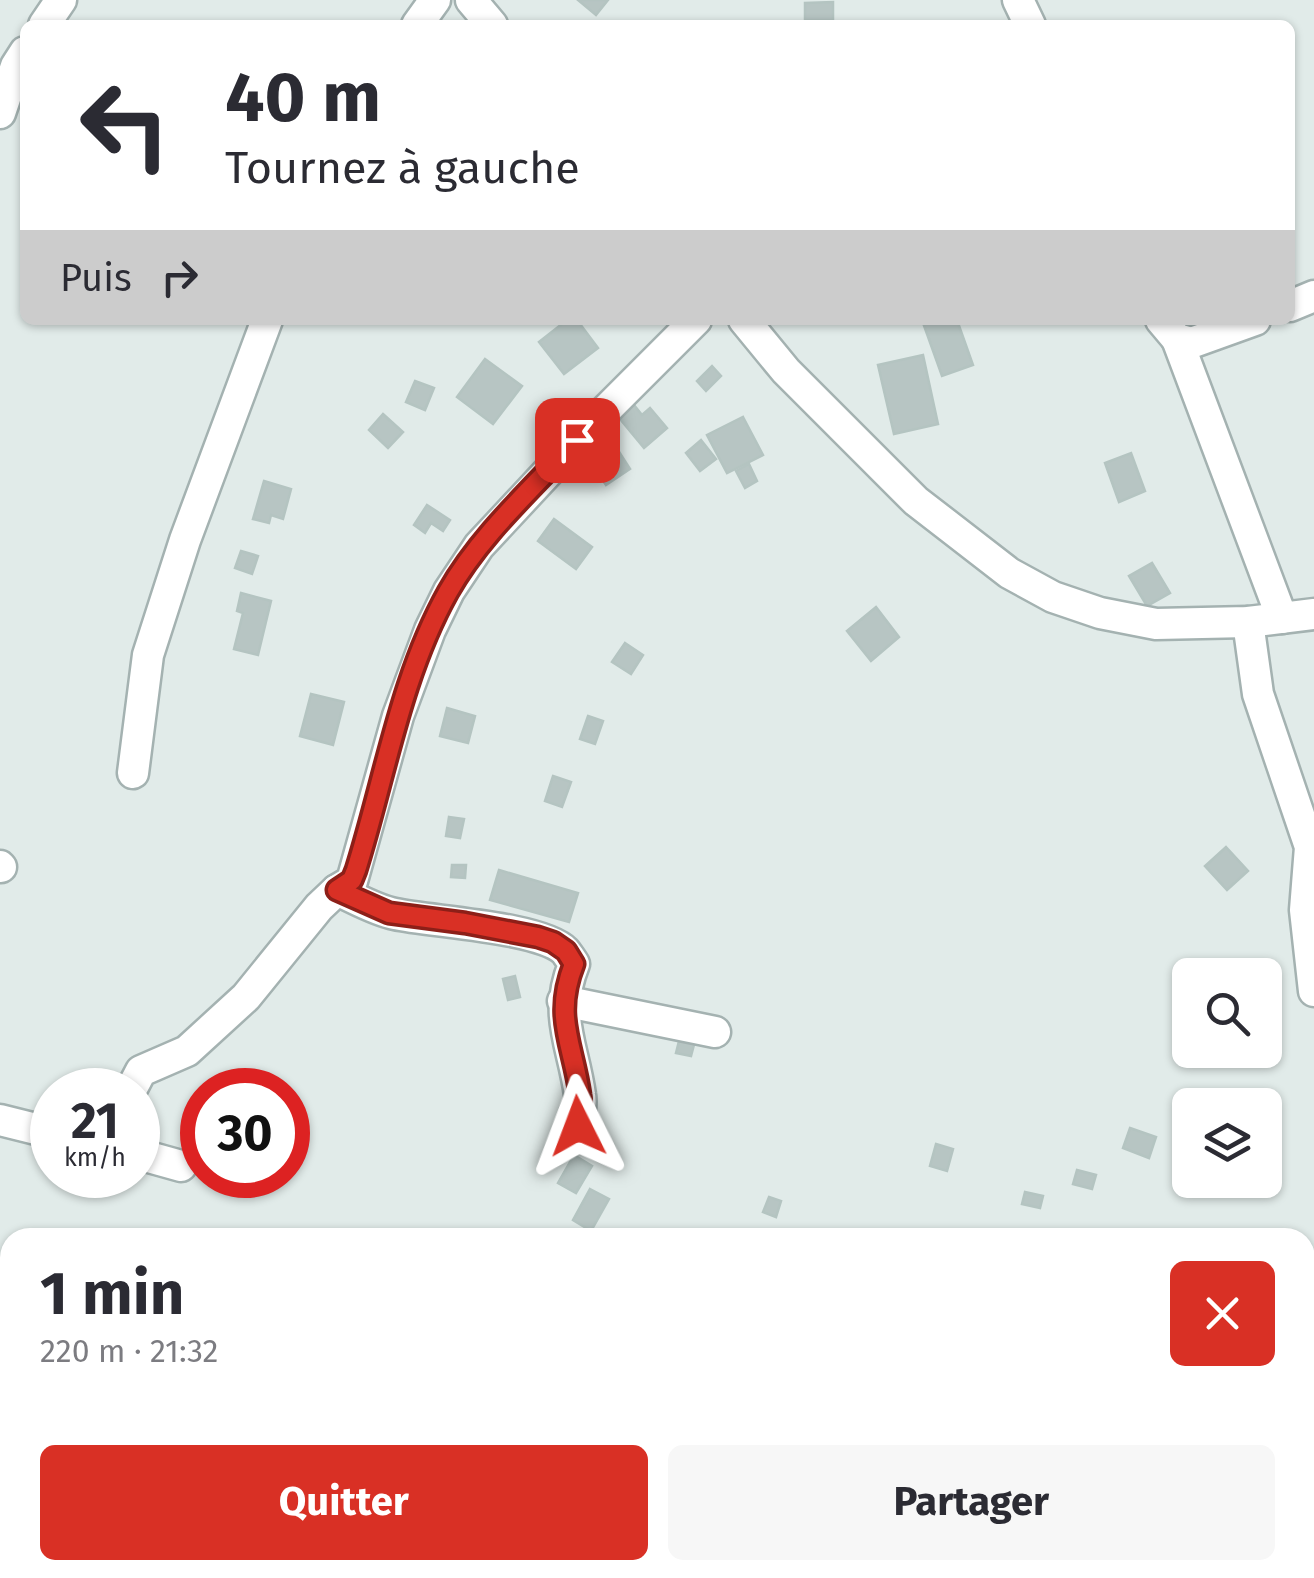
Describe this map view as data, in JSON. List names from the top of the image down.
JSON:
{
  "page": {
    "turn": ["40 m", "Tournez à gauche"],
    "then": "Puis",
    "speed": "21 km/h",
    "limit": "30",
    "heading": ["1 min", "220 m · 21:32"],
    "buttons": ["Quitter", "Partager"]
  }
}
